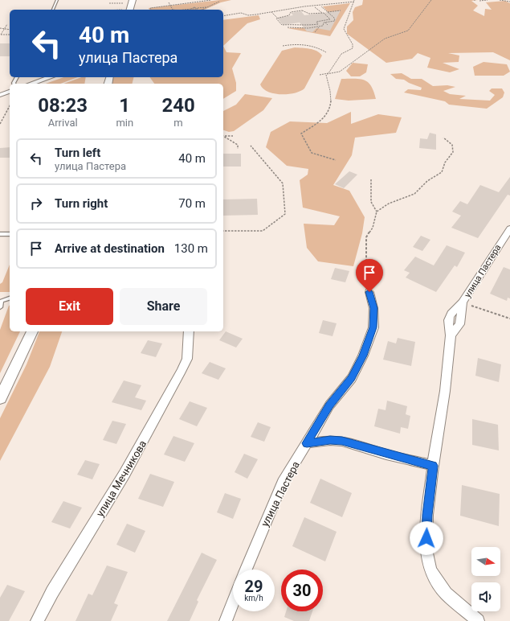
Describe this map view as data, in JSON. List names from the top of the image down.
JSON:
{
  "streets": {
    "street": ["улица Пастера", "улица Мечникова"]
  },
  "north": "right",
  "page": {
    "turn": ["40 m", "улица Пастера"],
    "eta": [
      "08:23",
      "Arrival",
      "1",
      "min",
      "240",
      "m"
    ],
    "list": [
      {
        "name": "Turn left",
        "note": "улица Пастера",
        "value": "40 m"
      },
      {
        "name": "Turn right",
        "value": "70 m"
      },
      {
        "name": "Arrive at destination",
        "value": "130 m"
      }
    ],
    "buttons": ["Exit", "Share"],
    "speed": "29 km/h",
    "limit": "30"
  }
}
